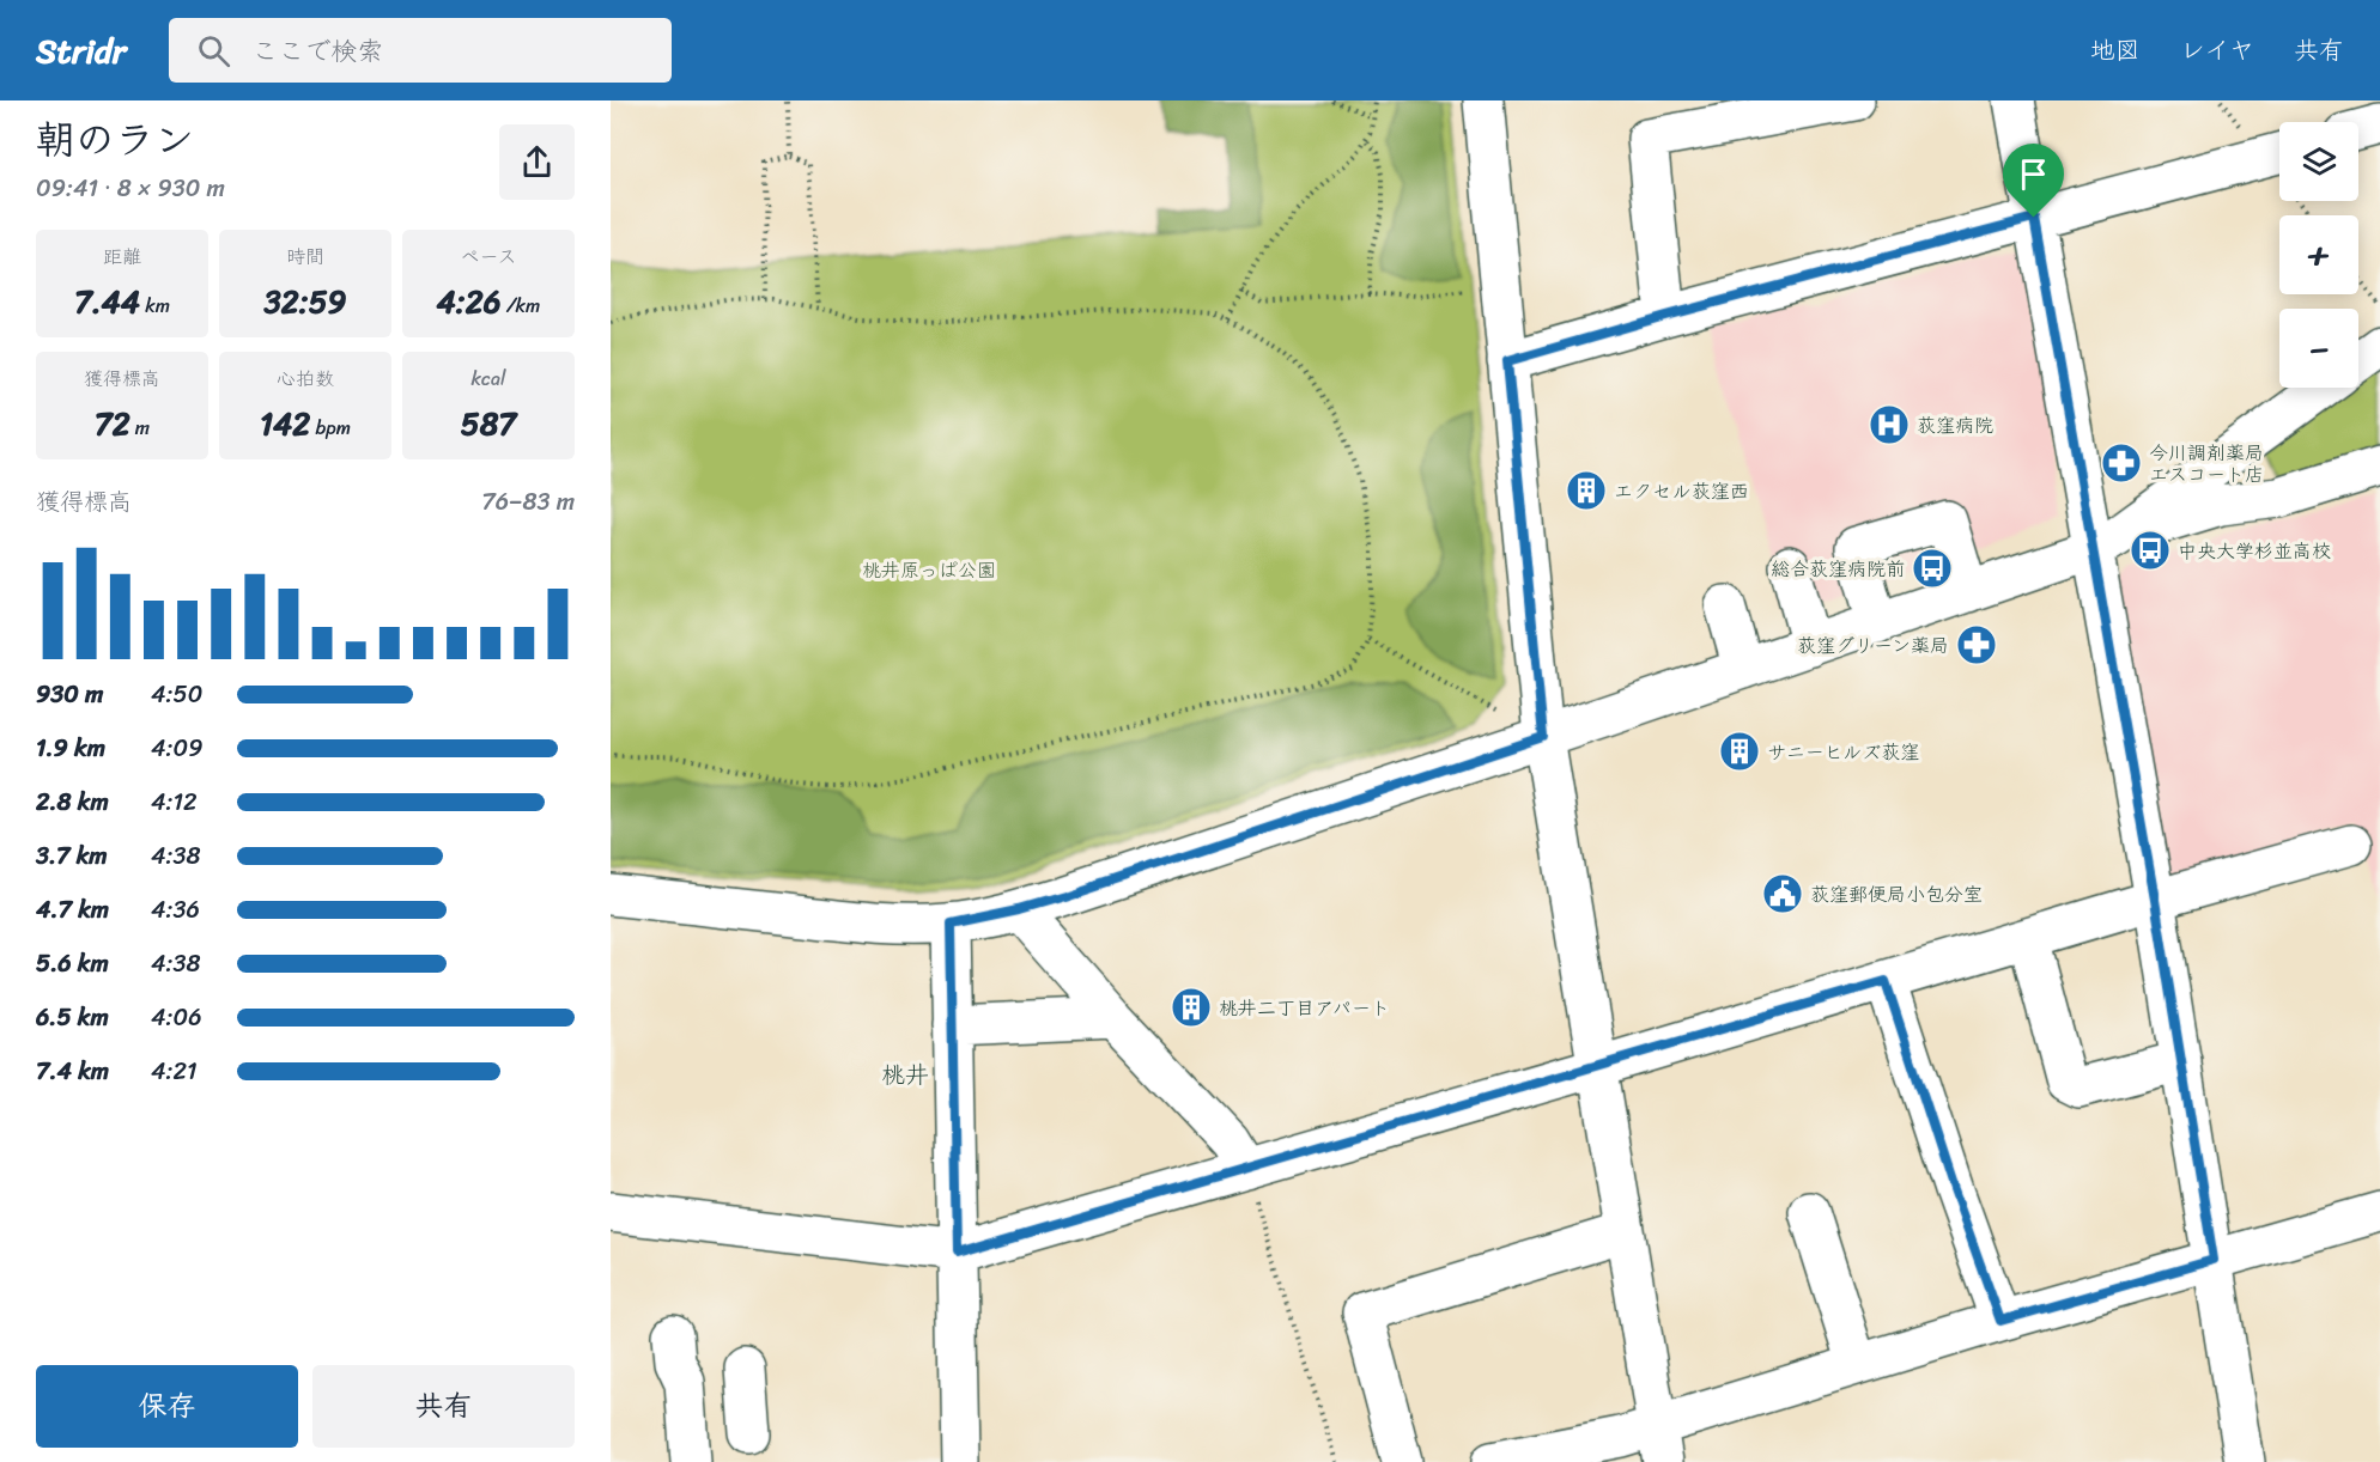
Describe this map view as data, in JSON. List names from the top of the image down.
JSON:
{
  "districts": ["桃井"],
  "parks": ["桃井原っぱ公園"],
  "places": {
    "hospital": ["荻窪病院"],
    "pharmacy": ["今川調剤薬局 エスコート店", "荻窪グリーン薬局"],
    "building": ["エクセル荻窪西", "サニーヒルズ荻窪", "桃井二丁目アパート"],
    "bus stop": ["中央大学杉並高校", "総合荻窪病院前"],
    "public building": ["荻窪郵便局小包分室"]
  },
  "page": {
    "header": "Stridr",
    "search": "ここで検索",
    "nav": ["地図", "レイヤ", "共有"],
    "heading": ["朝のラン", "09:41 · 8 × 930 m"],
    "map_buttons": ["+", "−"],
    "stats": [
      ["距離", "7.44 km"],
      ["時間", "32:59"],
      ["ペース", "4:26 /km"],
      ["獲得標高", "72 m"],
      ["心拍数", "142 bpm"],
      ["kcal", "587"]
    ],
    "chart": ["獲得標高", "76–83 m"],
    "list": [
      {
        "name": "930 m",
        "note": "4:50"
      },
      {
        "name": "1.9 km",
        "note": "4:09"
      },
      {
        "name": "2.8 km",
        "note": "4:12"
      },
      {
        "name": "3.7 km",
        "note": "4:38"
      },
      {
        "name": "4.7 km",
        "note": "4:36"
      },
      {
        "name": "5.6 km",
        "note": "4:38"
      },
      {
        "name": "6.5 km",
        "note": "4:06"
      },
      {
        "name": "7.4 km",
        "note": "4:21"
      }
    ],
    "buttons": ["保存", "共有"]
  }
}
